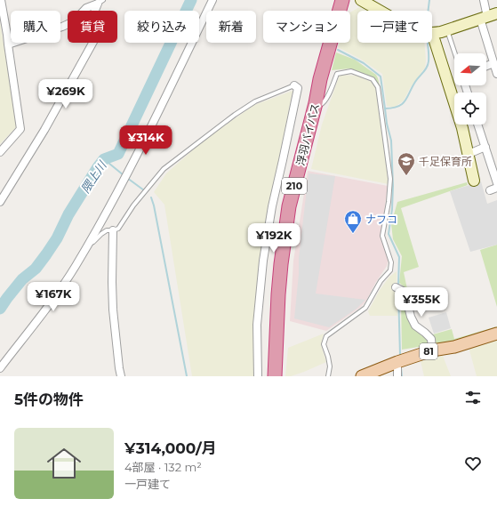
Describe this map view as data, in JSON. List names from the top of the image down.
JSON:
{
  "streets": {
    "highway": ["浮羽バイパス", "210"],
    "main road": ["81"]
  },
  "water": ["隈上川"],
  "places": {
    "school or university": ["千足保育所"],
    "shop": ["ナフコ"]
  },
  "north": "left",
  "page": {
    "chip": [
      "購入",
      "賃貸",
      "絞り込み",
      "新着",
      "マンション",
      "一戸建て"
    ],
    "price": [
      "¥269K",
      "¥314K",
      "¥192K",
      "¥167K",
      "¥355K"
    ],
    "heading": "5件の物件",
    "list": [
      {
        "name": "¥314,000/月",
        "note": "4部屋 · 132 m² · 一戸建て"
      }
    ]
  }
}
